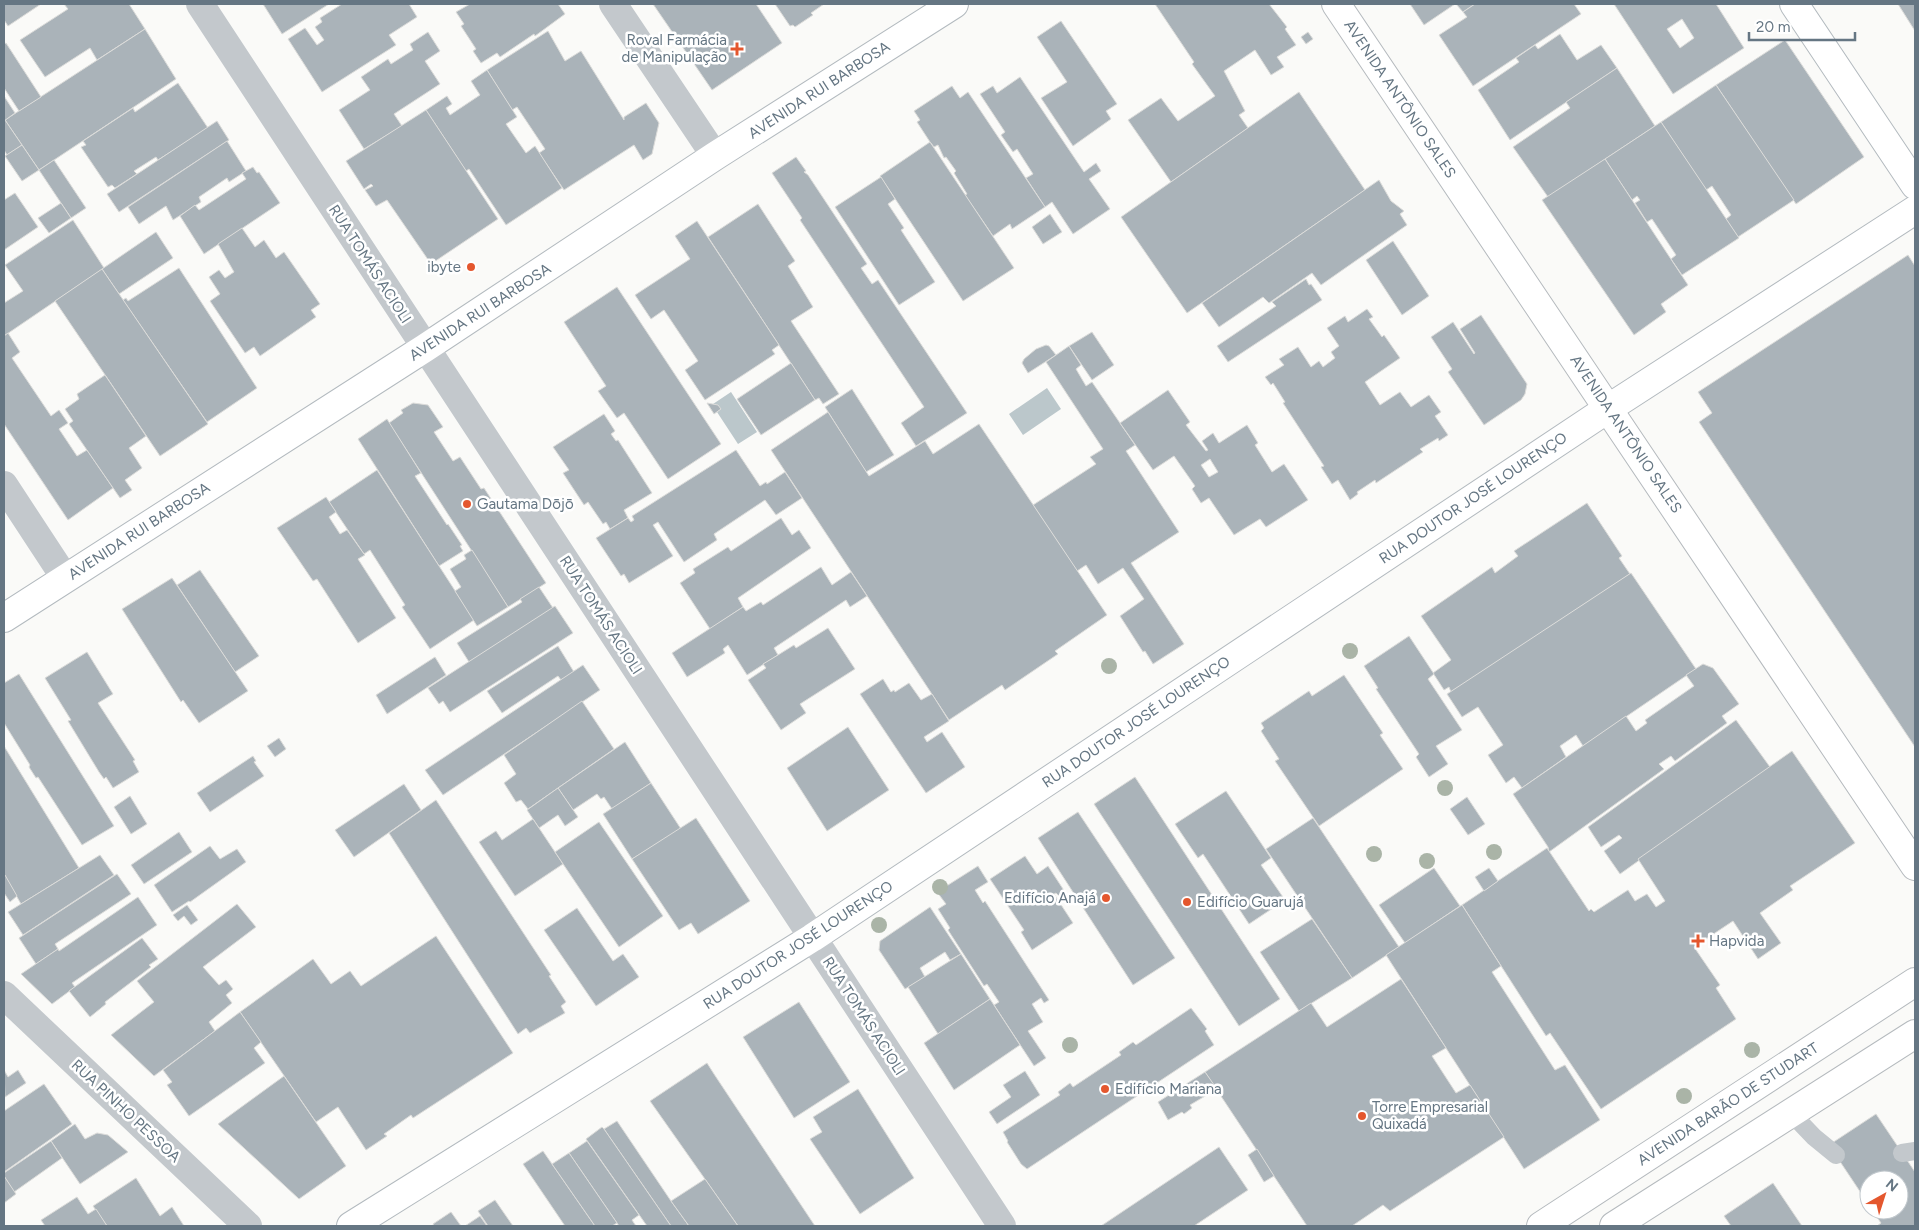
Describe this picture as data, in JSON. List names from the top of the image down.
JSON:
{
  "streets": {
    "main road": [
      "AVENIDA RUI BARBOSA",
      "AVENIDA ANTÔNIO SALES",
      "RUA DOUTOR JOSÉ LOURENÇO",
      "AVENIDA BARÃO DE STUDART"
    ],
    "street": ["RUA TOMÁS ACIOLI", "RUA PINHO PESSOA"]
  },
  "crossings": [
    ["AVENIDA RUI BARBOSA", "RUA TOMÁS ACIOLI"],
    ["AVENIDA ANTÔNIO SALES", "RUA DOUTOR JOSÉ LOURENÇO"],
    ["RUA TOMÁS ACIOLI", "RUA DOUTOR JOSÉ LOURENÇO"]
  ],
  "places": {
    "health": ["Roval Farmácia de Manipulação", "Hapvida"],
    "other": [
      "ibyte",
      "Gautama Dōjō",
      "Edifício Anajá",
      "Edifício Guarujá",
      "Edifício Mariana",
      "Torre Empresarial Quixadá"
    ]
  },
  "scale_bar": "20 m",
  "north": "top right"
}
